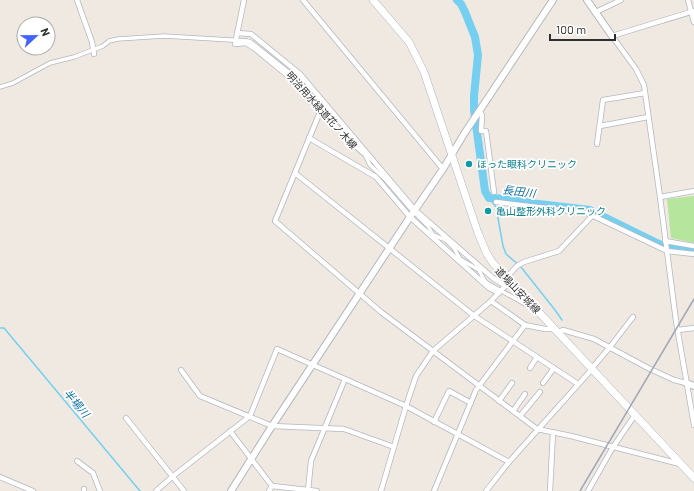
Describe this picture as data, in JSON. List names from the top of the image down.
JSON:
{
  "streets": {
    "main road": ["道場山安城線"],
    "street": ["明治用水緑道花ノ木線"]
  },
  "water": ["長田川", "半場川"],
  "places": ["ほった眼科クリニック", "亀山整形外科クリニック"],
  "scale_bar": "100 m",
  "north": "right"
}
